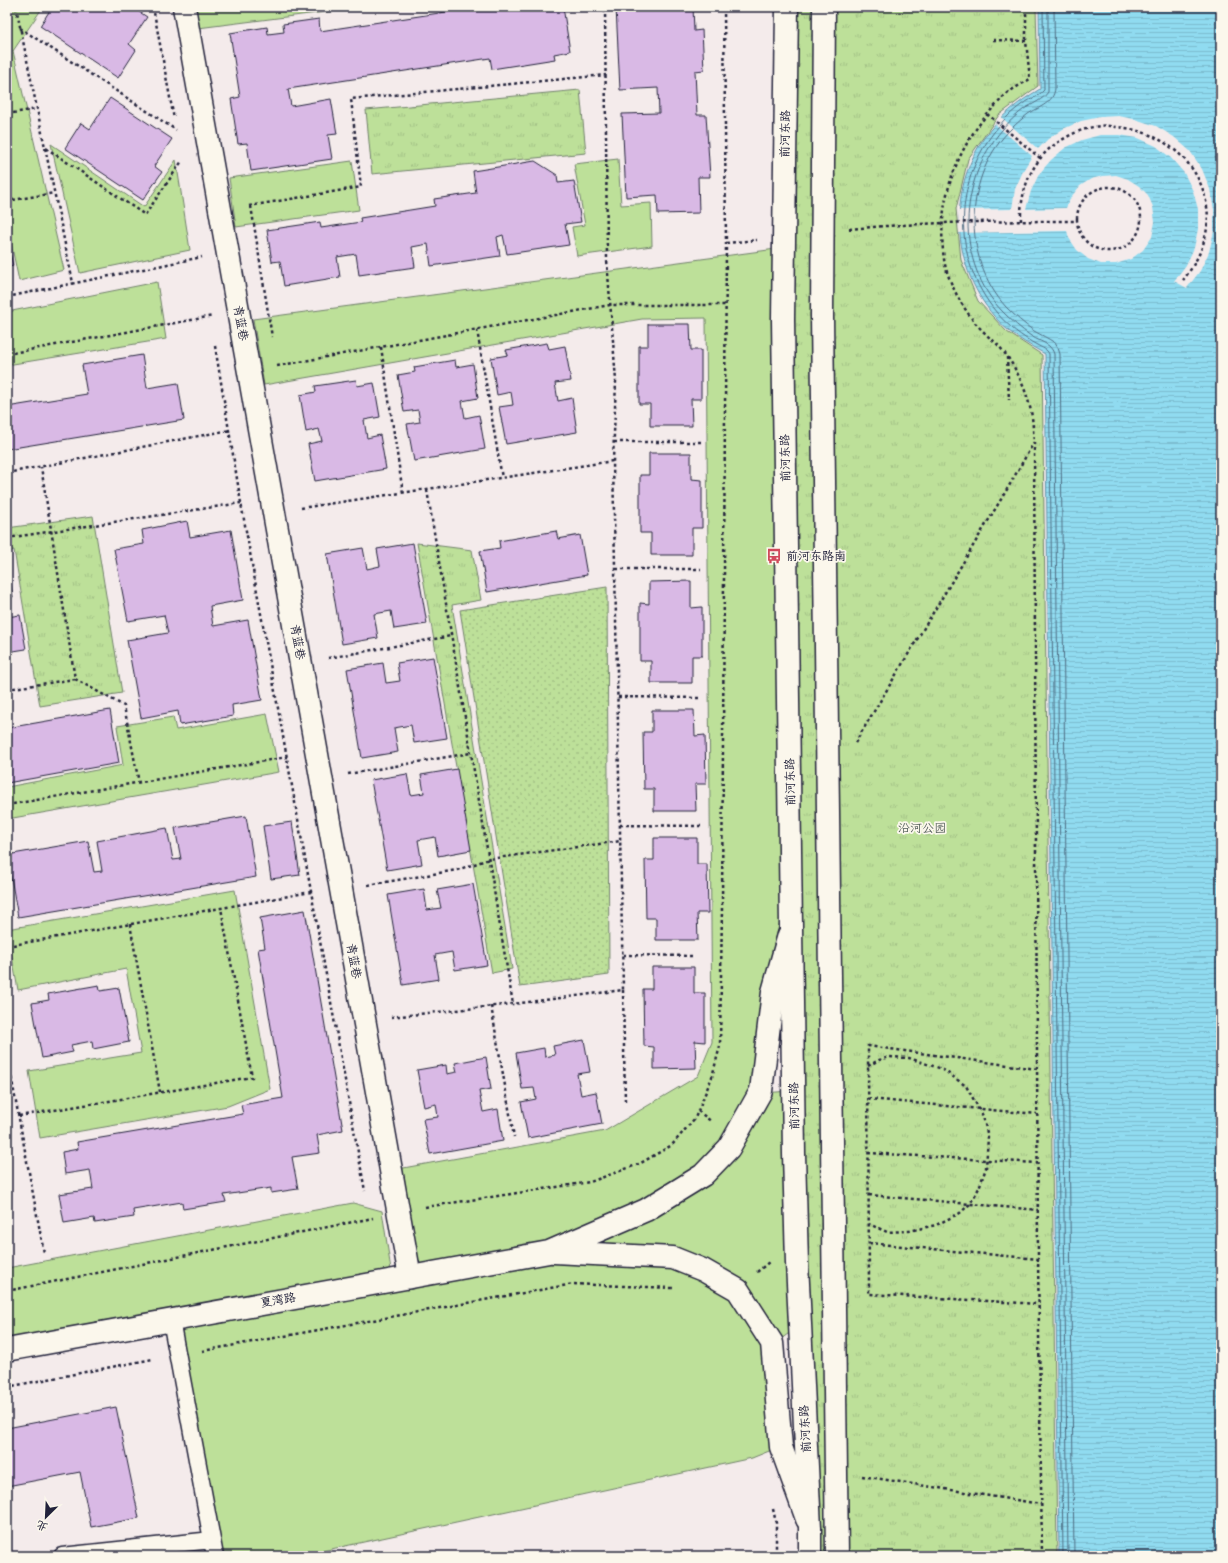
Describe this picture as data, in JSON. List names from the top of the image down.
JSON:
{
  "streets": {
    "main road": ["前河东路", "青蓝巷", "夏湾路"]
  },
  "crossings": [
    ["青蓝巷", "夏湾路"]
  ],
  "parks": ["沿河公园"],
  "places": {
    "bus stop": ["前河东路南"]
  },
  "north": "bottom left"
}
